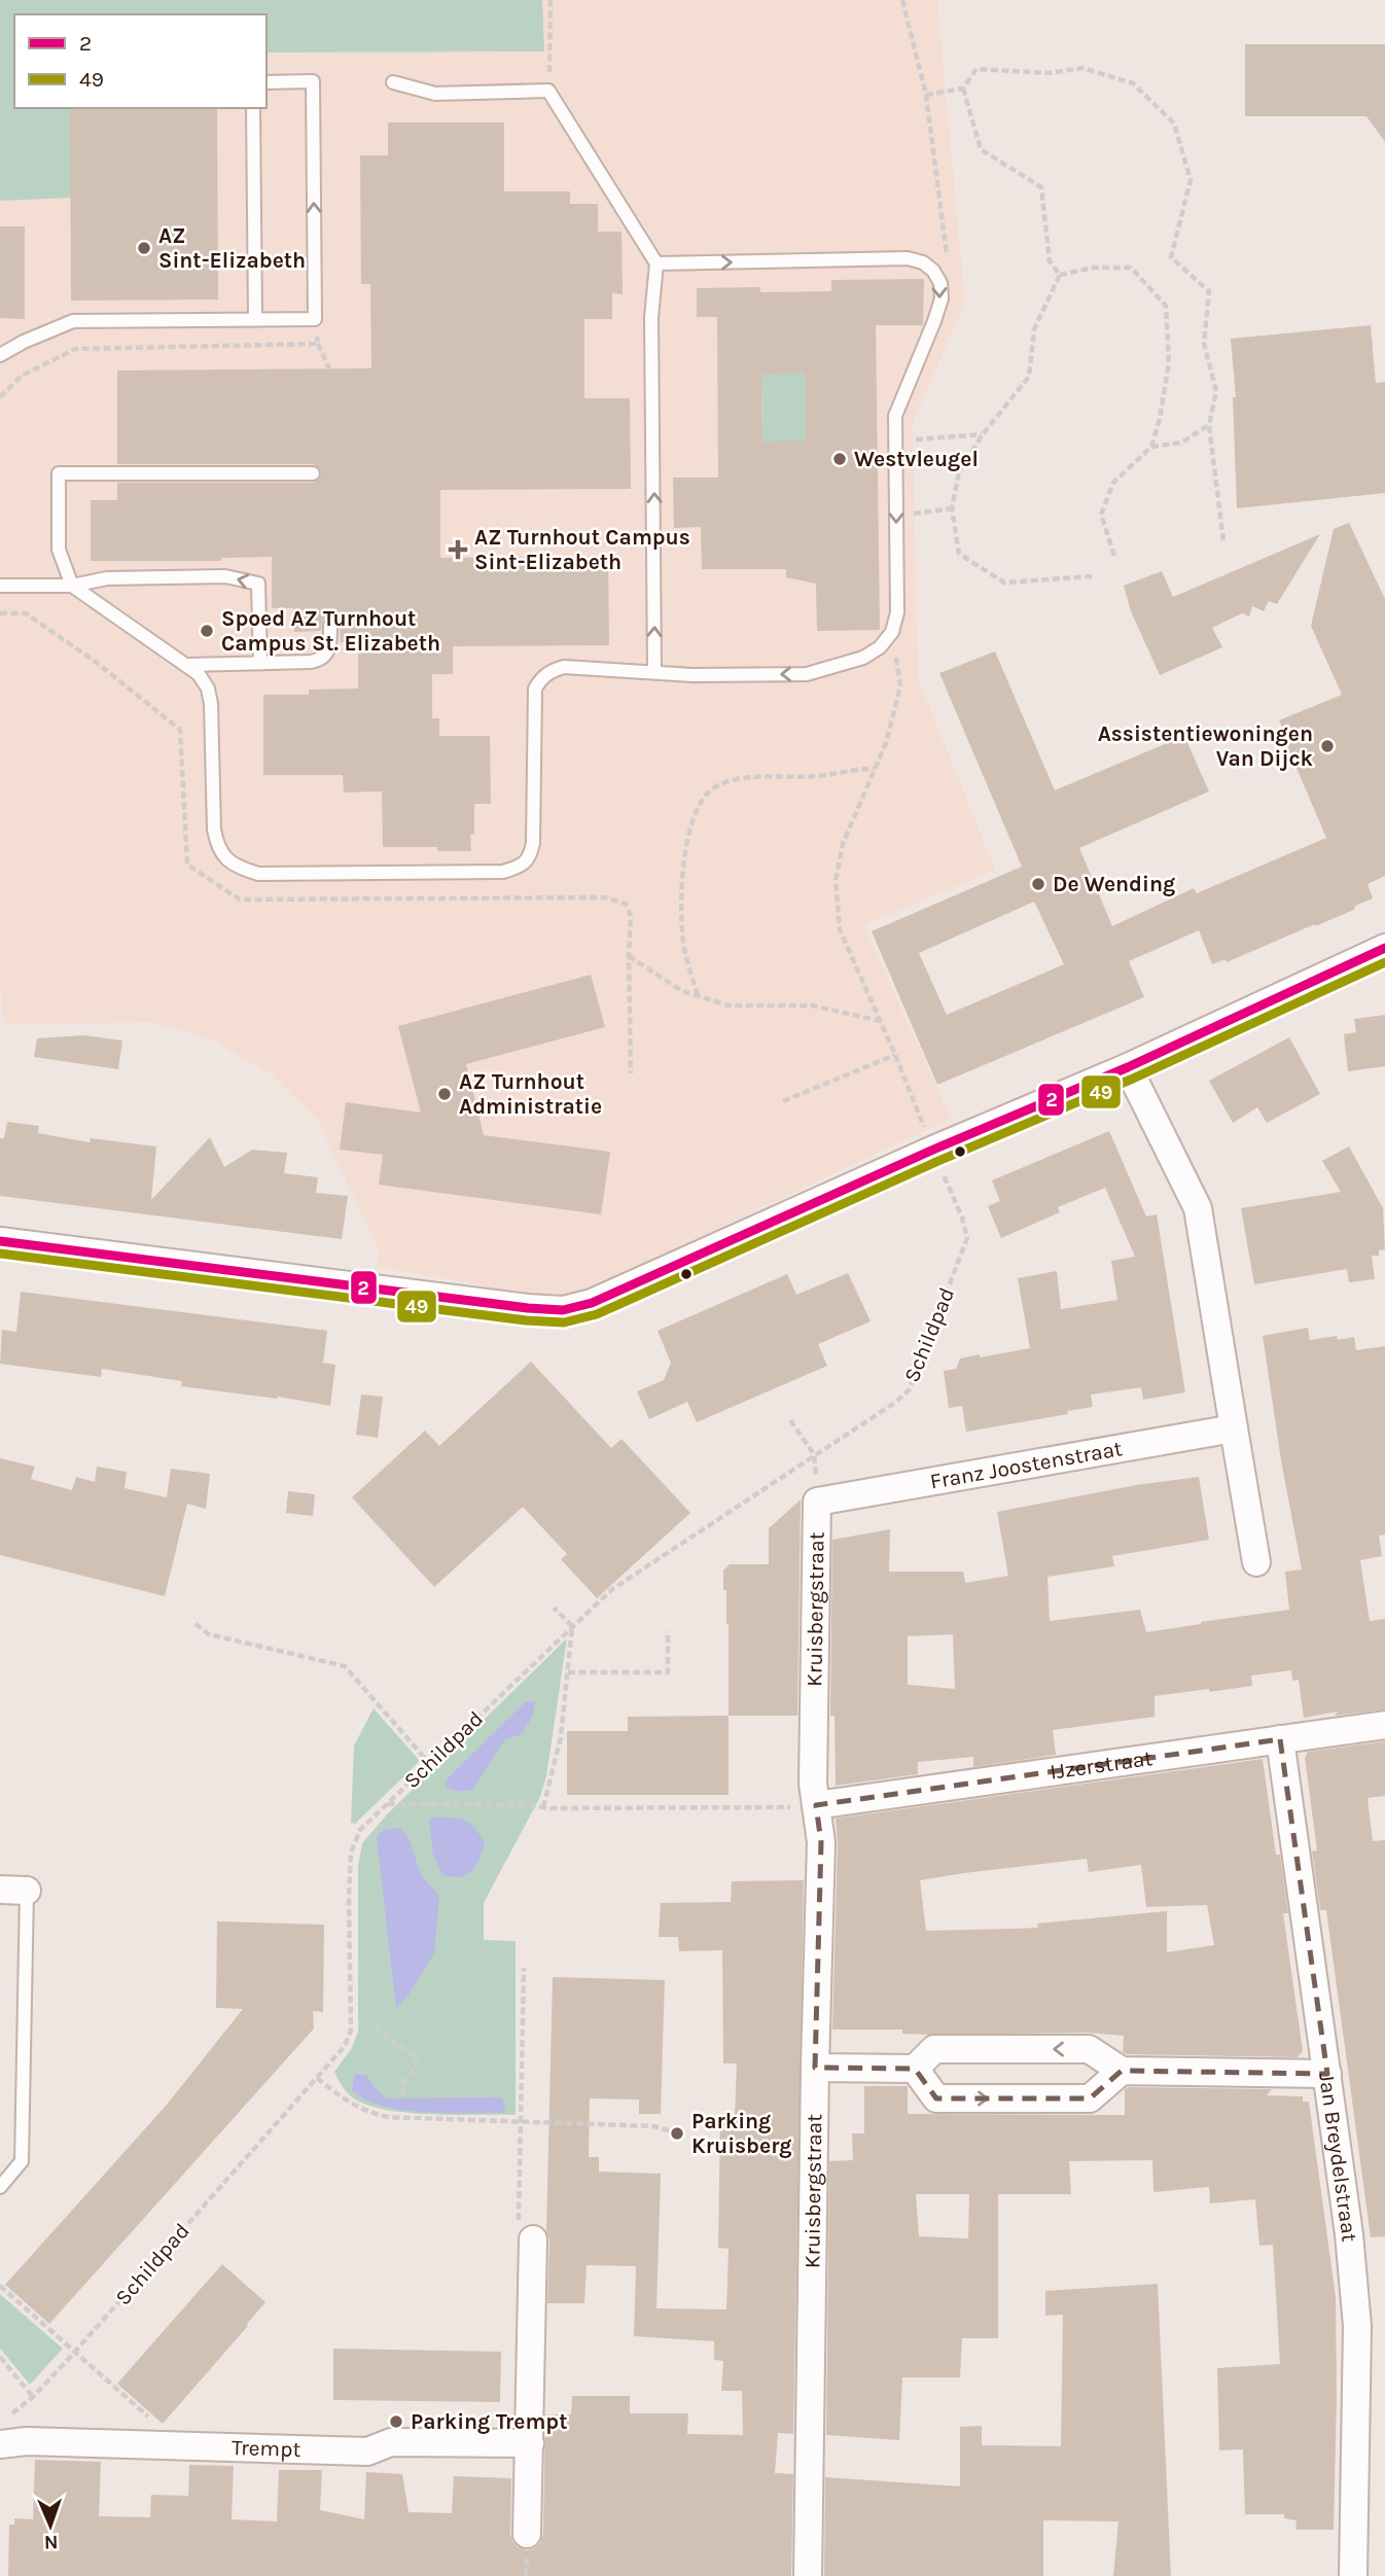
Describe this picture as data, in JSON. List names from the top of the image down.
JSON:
{
  "streets": {
    "street": [
      "Franz Joostenstraat",
      "Kruisbergstraat",
      "IJzerstraat",
      "Jan Breydelstraat",
      "Trempt"
    ],
    "path": ["Schildpad"]
  },
  "crossings": [
    ["Franz Joostenstraat", "Kruisbergstraat"],
    ["Kruisbergstraat", "IJzerstraat"],
    ["IJzerstraat", "Jan Breydelstraat"]
  ],
  "places": {
    "other": [
      "AZ Sint-Elizabeth",
      "Westvleugel",
      "Spoed AZ Turnhout Campus St. Elizabeth",
      "Assistentiewoningen Van Dijck",
      "De Wending",
      "AZ Turnhout Administratie",
      "Parking Kruisberg",
      "Parking Trempt"
    ],
    "health": ["AZ Turnhout Campus Sint-Elizabeth"]
  },
  "lines": ["transit line 2", "transit line 49"],
  "legend": ["2", "49"],
  "north": "bottom"
}
